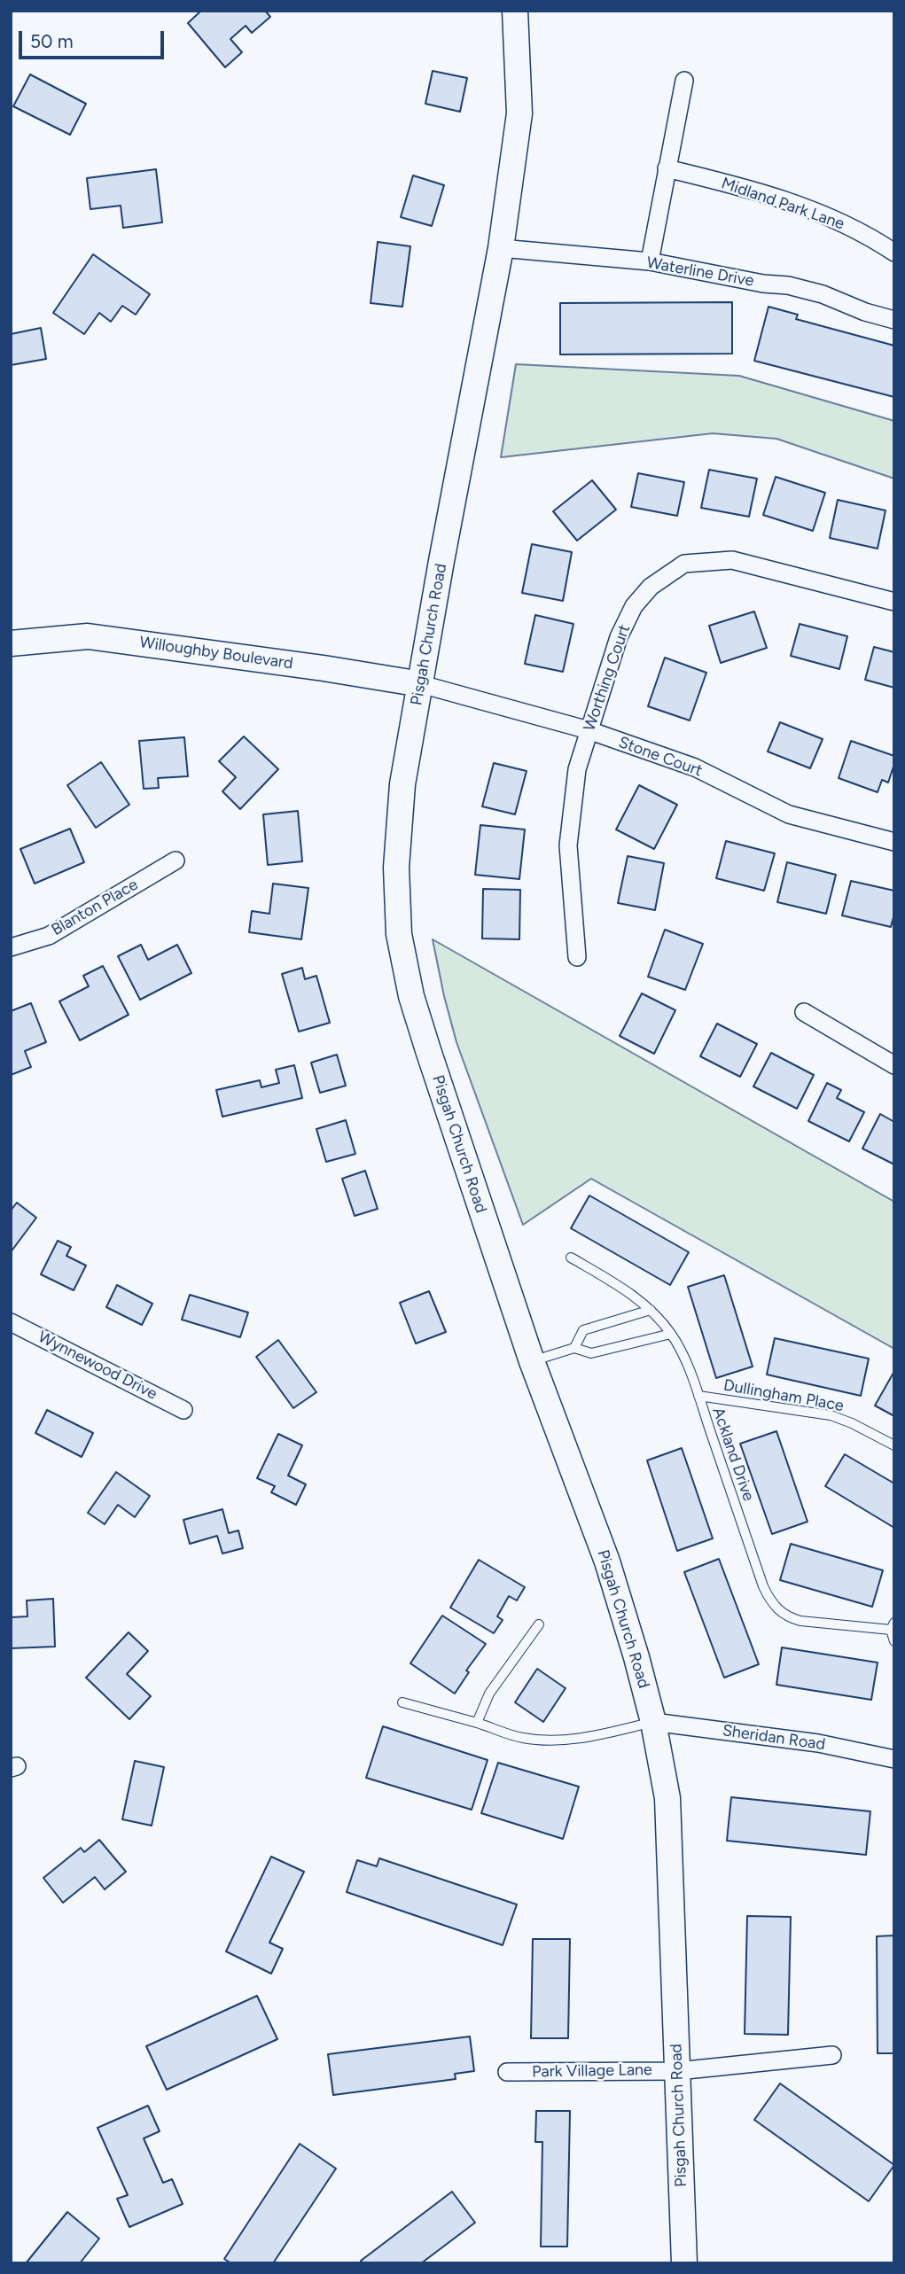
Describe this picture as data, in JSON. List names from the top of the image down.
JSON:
{
  "streets": {
    "main road": ["Pisgah Church Road", "Willoughby Boulevard"],
    "street": [
      "Midland Park Lane",
      "Waterline Drive",
      "Worthing Court",
      "Stone Court",
      "Blanton Place",
      "Wynnewood Drive",
      "Sheridan Road",
      "Park Village Lane"
    ],
    "lane": ["Dullingham Place", "Ackland Drive"]
  },
  "crossings": [
    ["Waterline Drive", "Pisgah Church Road"],
    ["Pisgah Church Road", "Willoughby Boulevard"],
    ["Pisgah Church Road", "Stone Court"],
    ["Pisgah Church Road", "Sheridan Road"],
    ["Pisgah Church Road", "Park Village Lane"],
    ["Willoughby Boulevard", "Stone Court"],
    ["Worthing Court", "Stone Court"],
    ["Dullingham Place", "Ackland Drive"]
  ],
  "scale_bar": "50 m"
}
